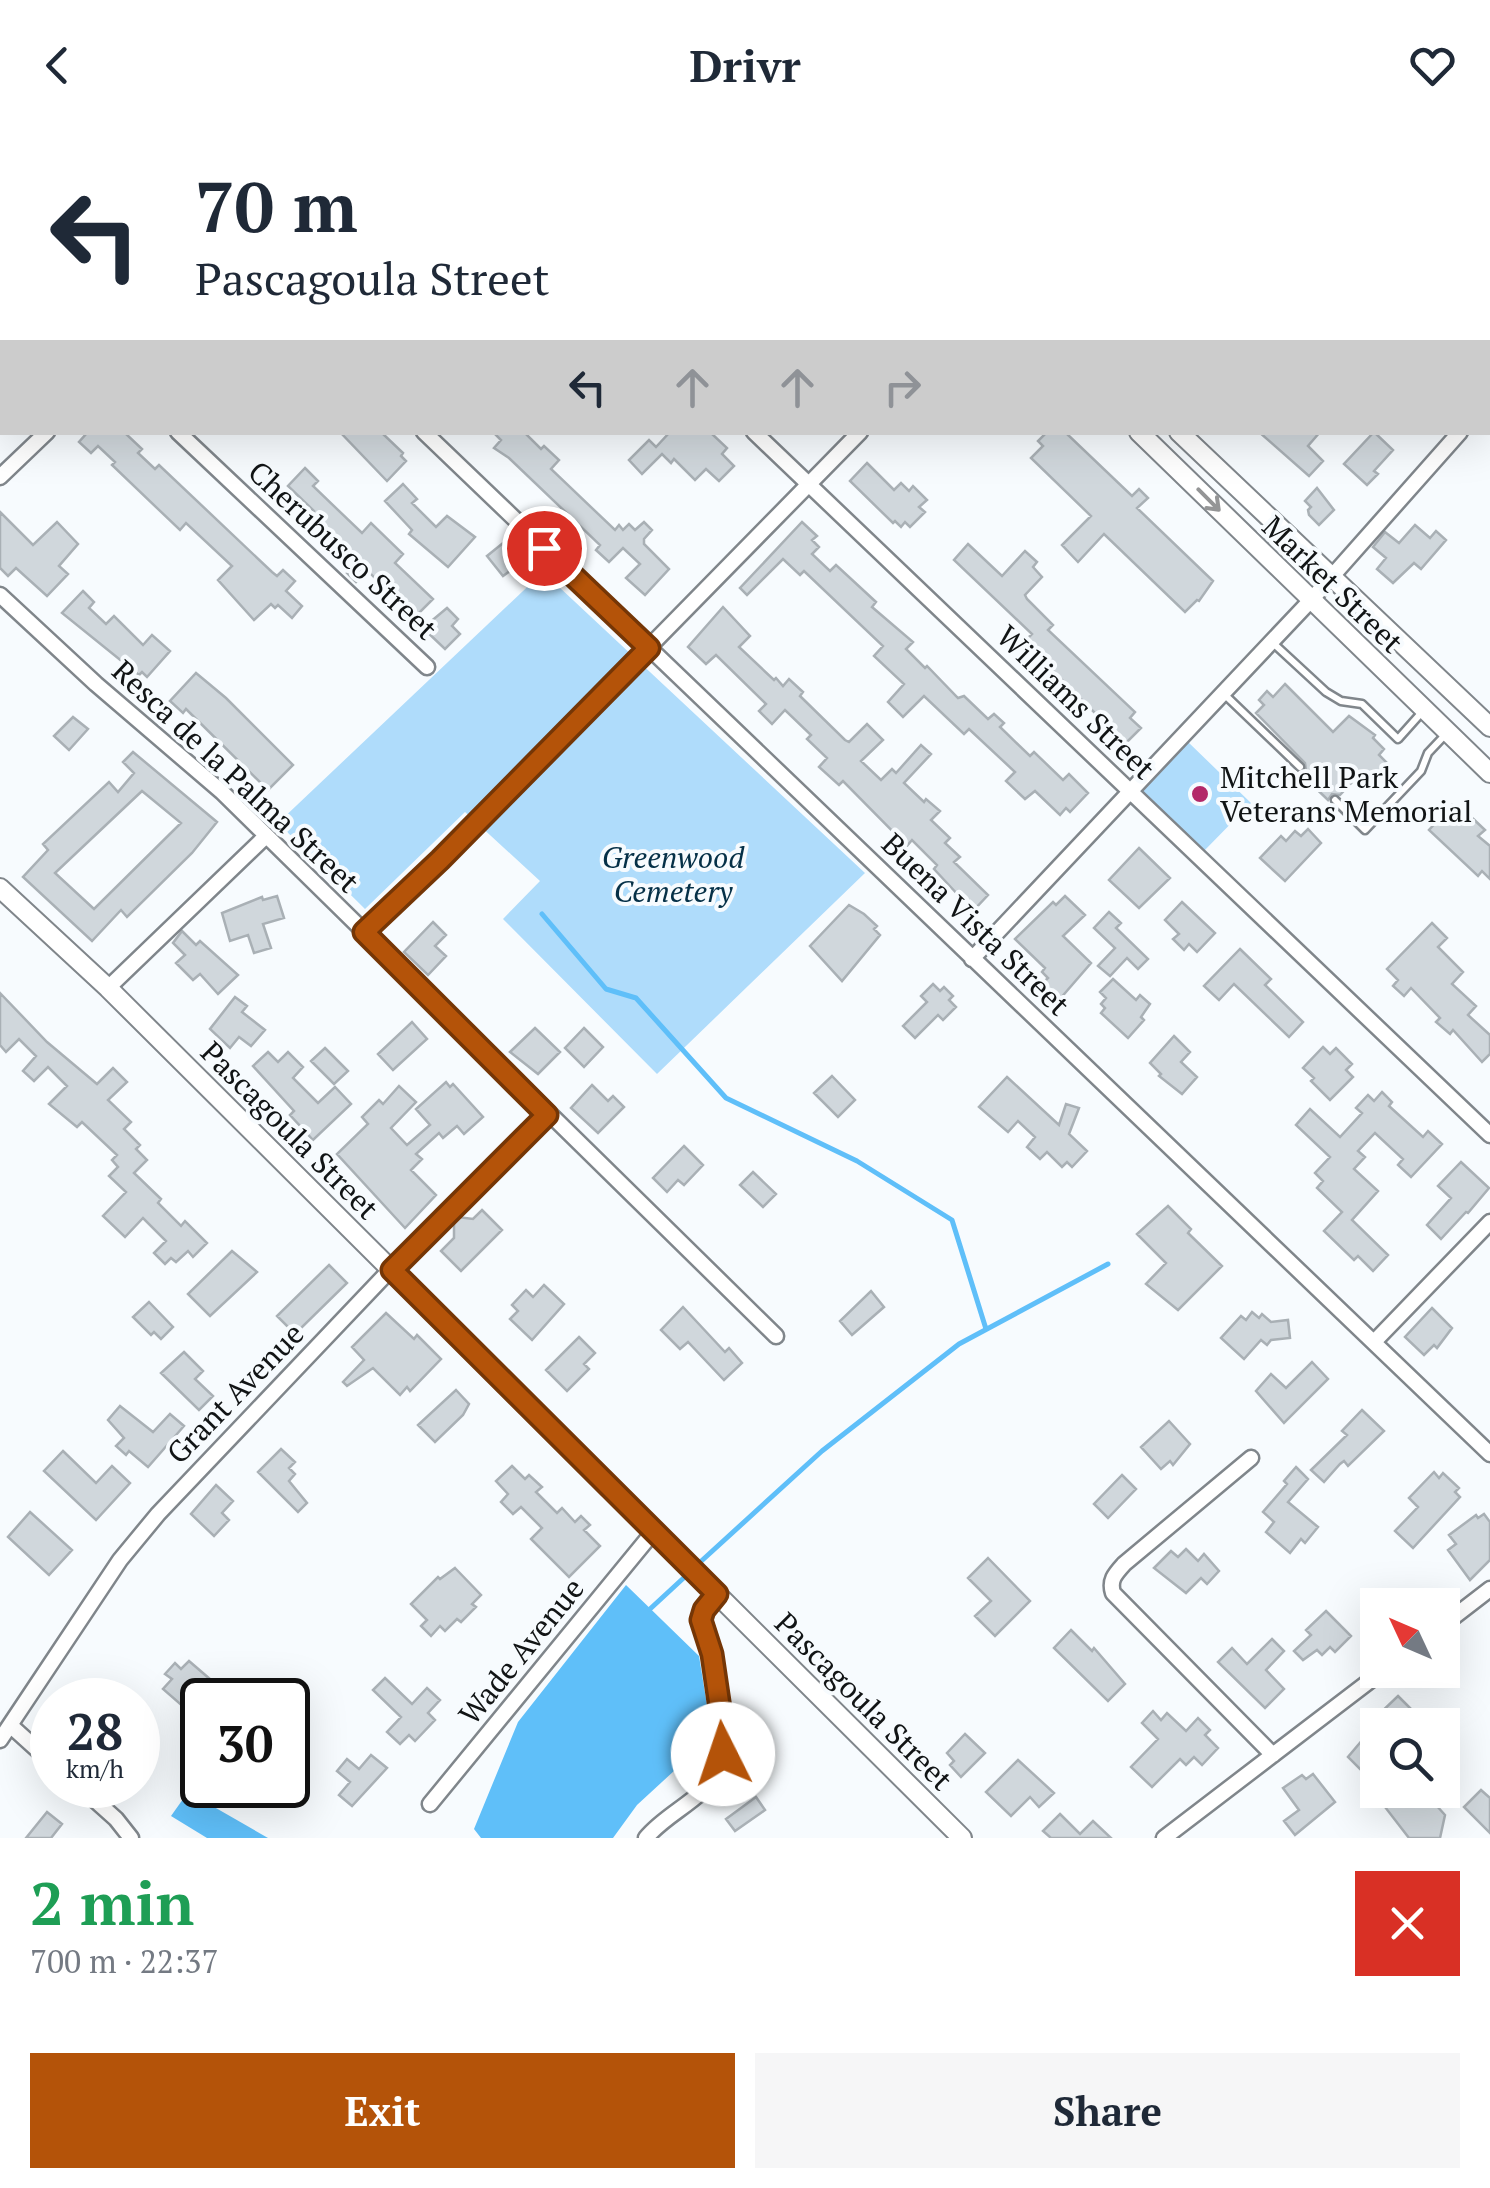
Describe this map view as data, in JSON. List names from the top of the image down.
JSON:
{
  "streets": {
    "street": [
      "Cherubusco Street",
      "Market Street",
      "Williams Street",
      "Resca de la Palma Street",
      "Buena Vista Street",
      "Pascagoula Street",
      "Grant Avenue",
      "Wade Avenue"
    ]
  },
  "crossings": [
    ["Resca de la Palma Street", "Grant Avenue"],
    ["Pascagoula Street", "Grant Avenue"],
    ["Pascagoula Street", "Wade Avenue"]
  ],
  "parks": ["Greenwood Cemetery"],
  "places": ["Mitchell Park Veterans Memorial"],
  "north": "top left",
  "page": {
    "header": "Drivr",
    "turn": ["70 m", "Pascagoula Street"],
    "speed": "28 km/h",
    "limit": "30",
    "heading": ["2 min", "700 m · 22:37"],
    "buttons": ["Exit", "Share"]
  }
}
